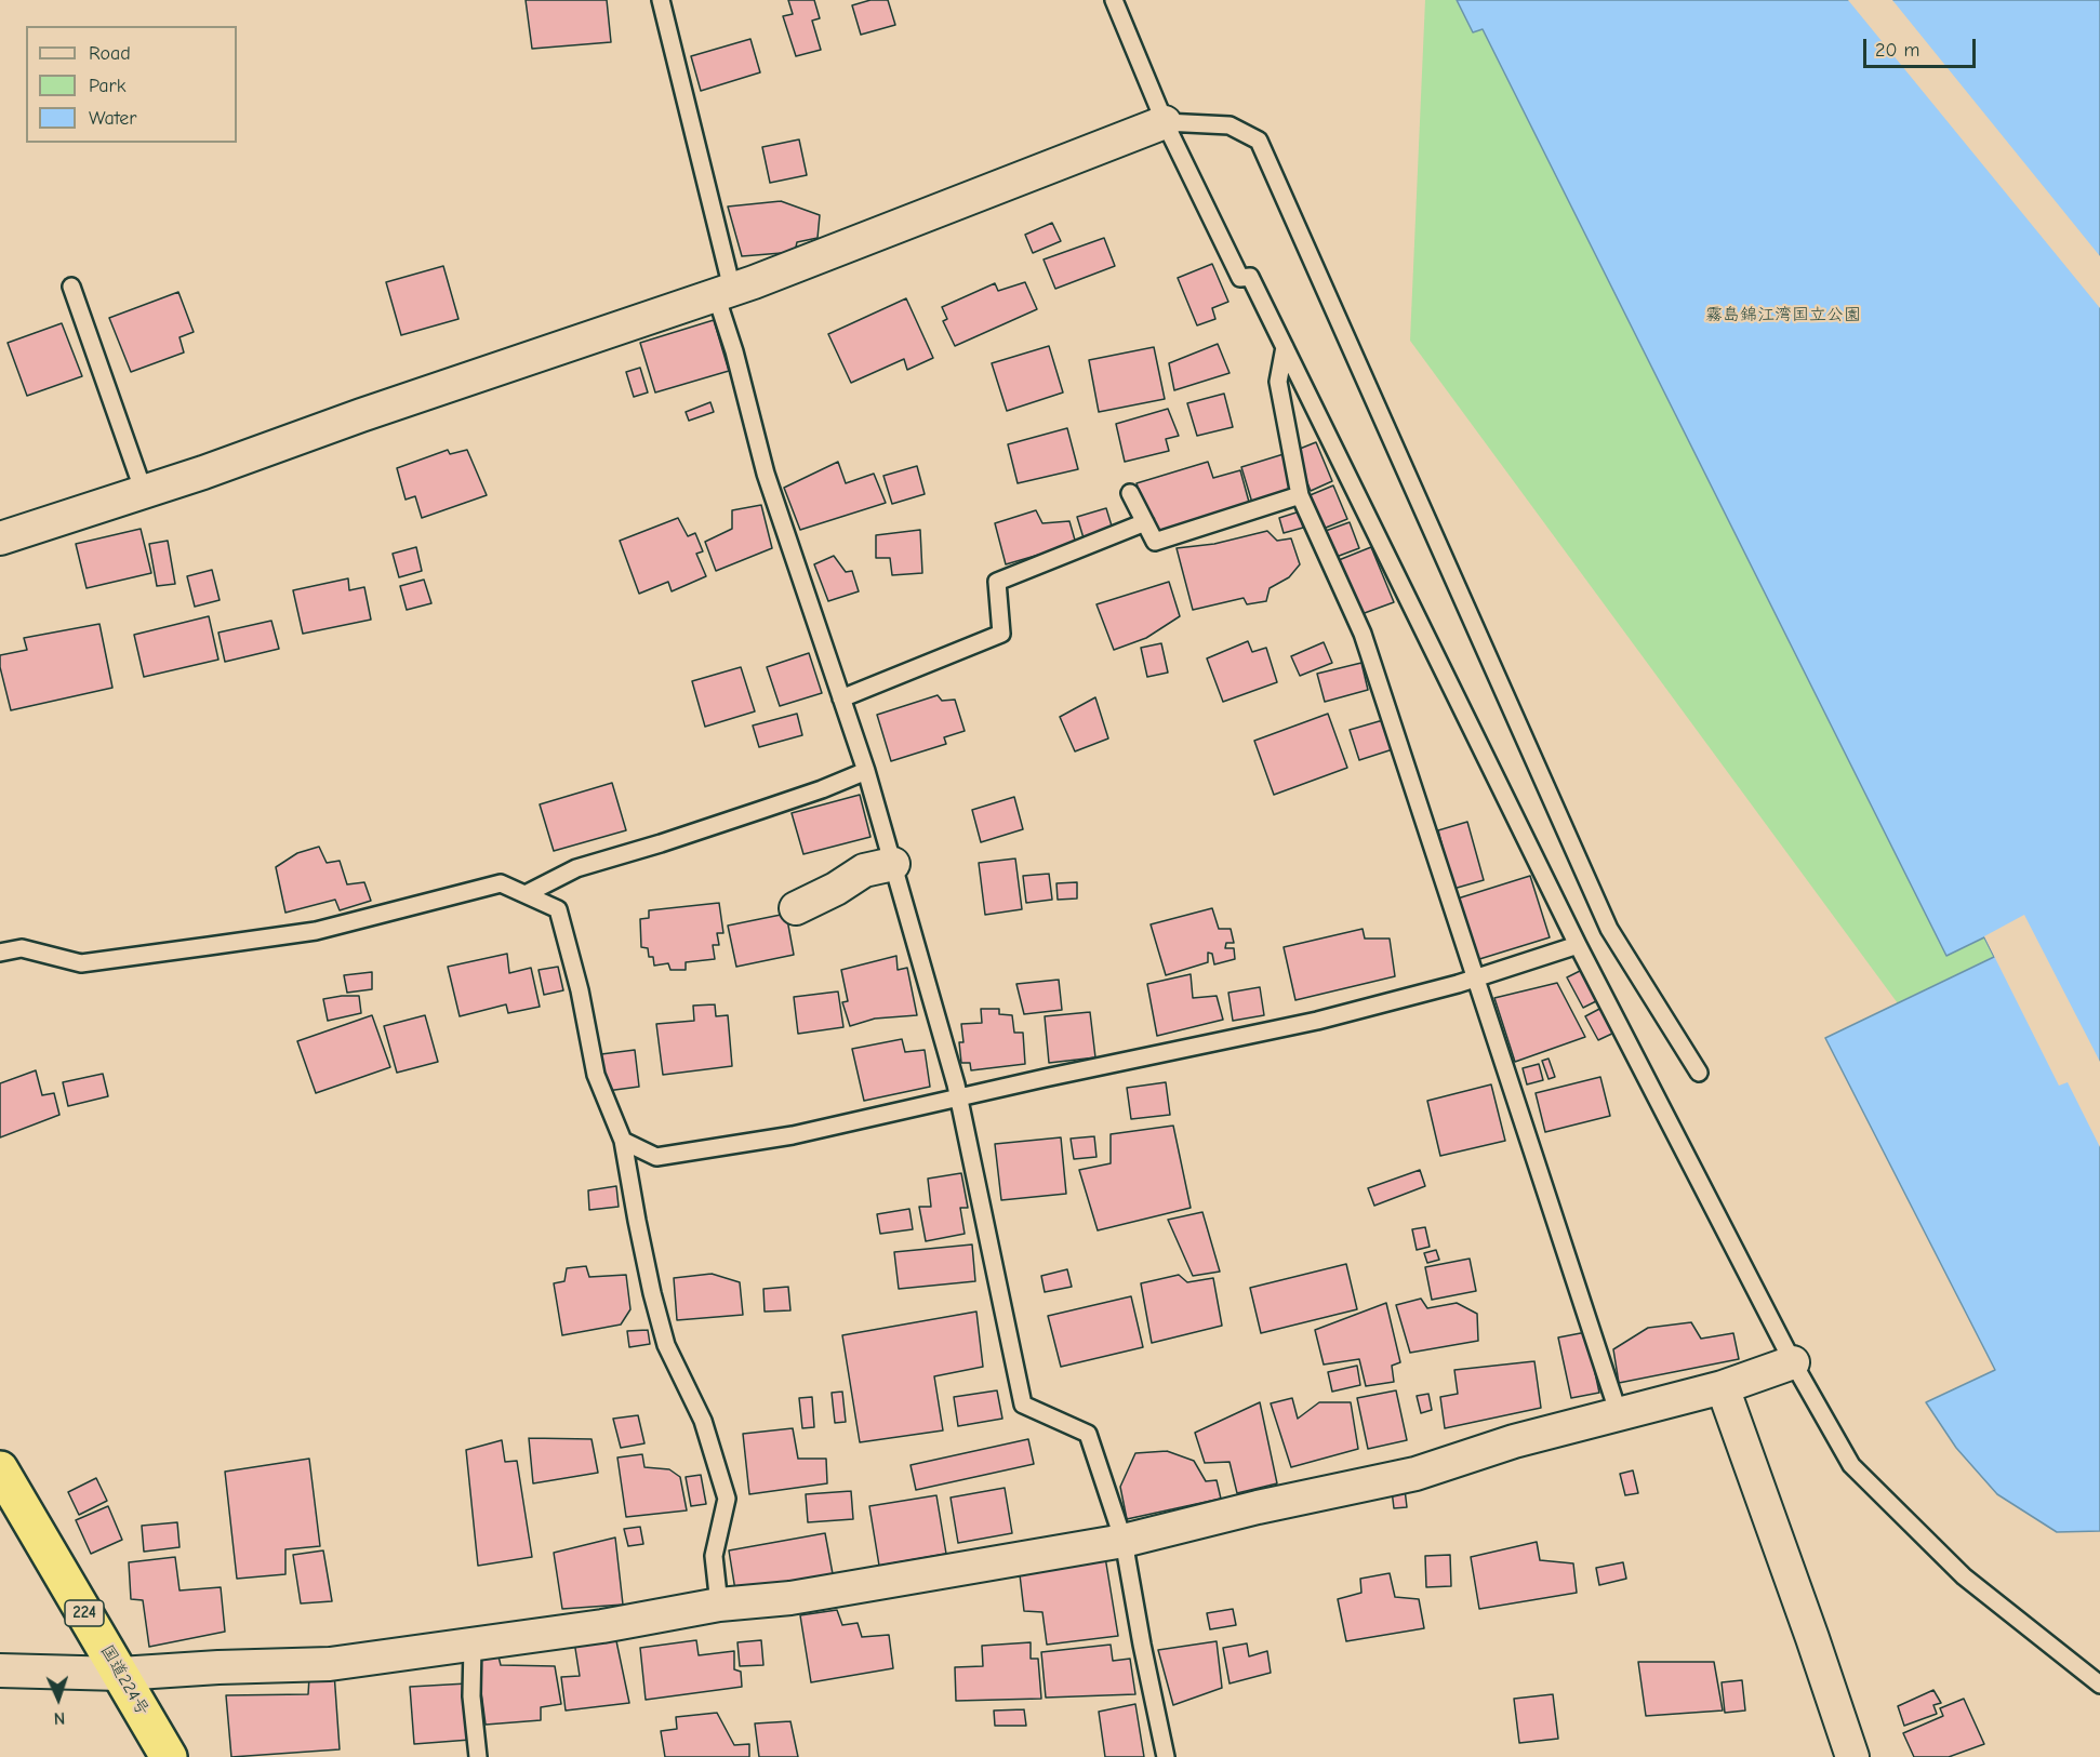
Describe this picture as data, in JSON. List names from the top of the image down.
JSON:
{
  "streets": {
    "highway": ["224", "国道224号"]
  },
  "parks": ["霧島錦江湾国立公園"],
  "legend": ["Road", "Park", "Water"],
  "scale_bar": "20 m",
  "north": "bottom"
}
